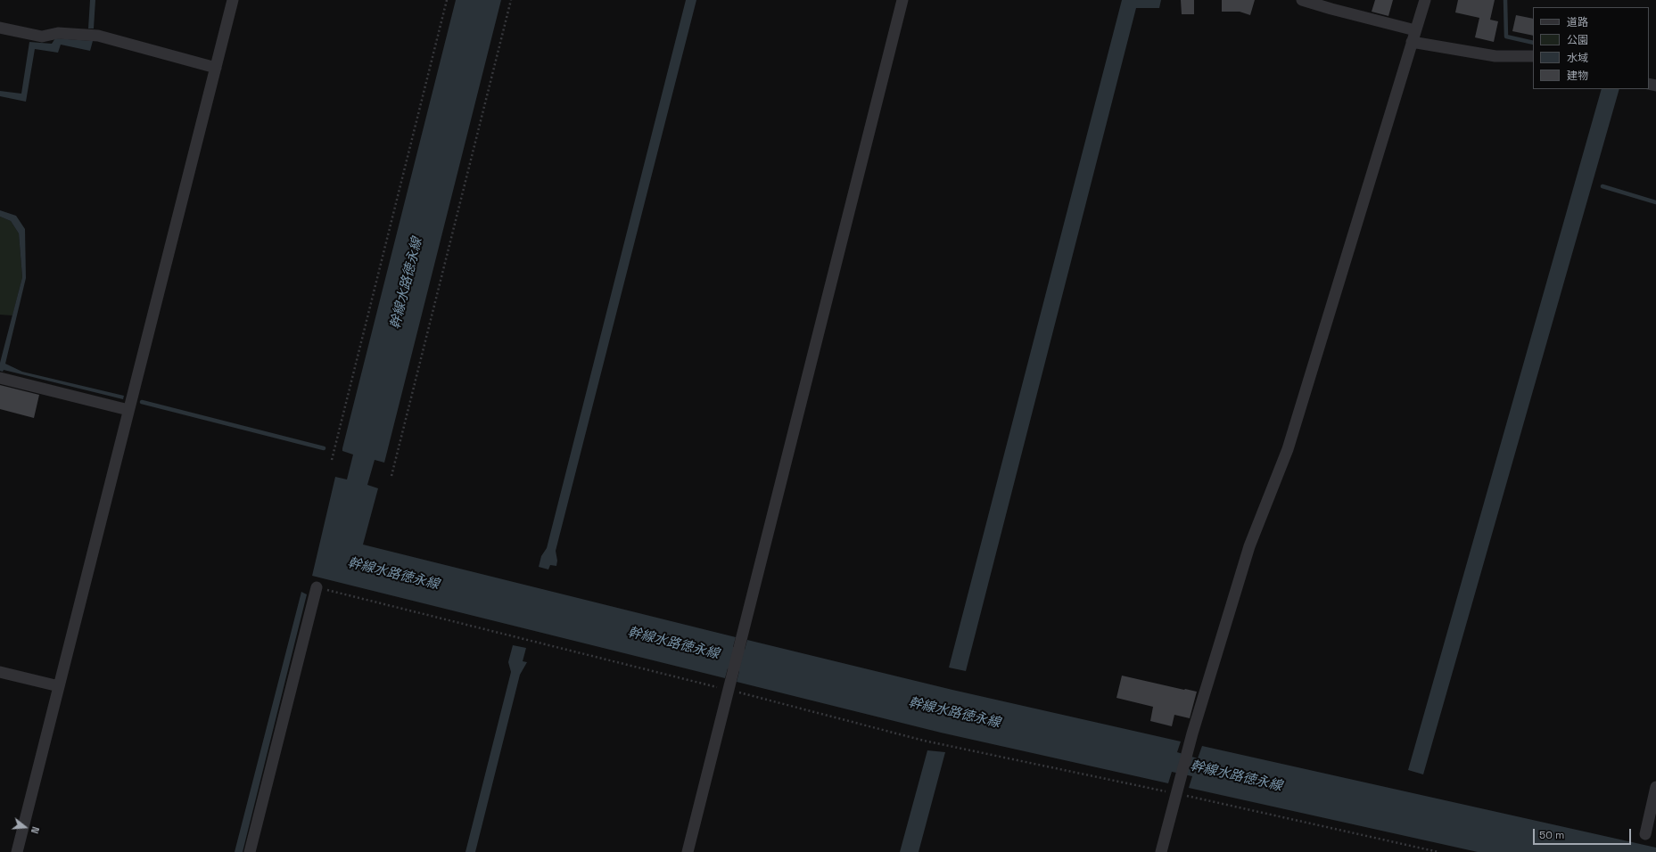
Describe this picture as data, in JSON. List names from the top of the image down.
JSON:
{
  "water": ["幹線水路徳永線"],
  "legend": [
    "道路",
    "公園",
    "水域",
    "建物"
  ],
  "scale_bar": "50 m",
  "north": "right"
}
